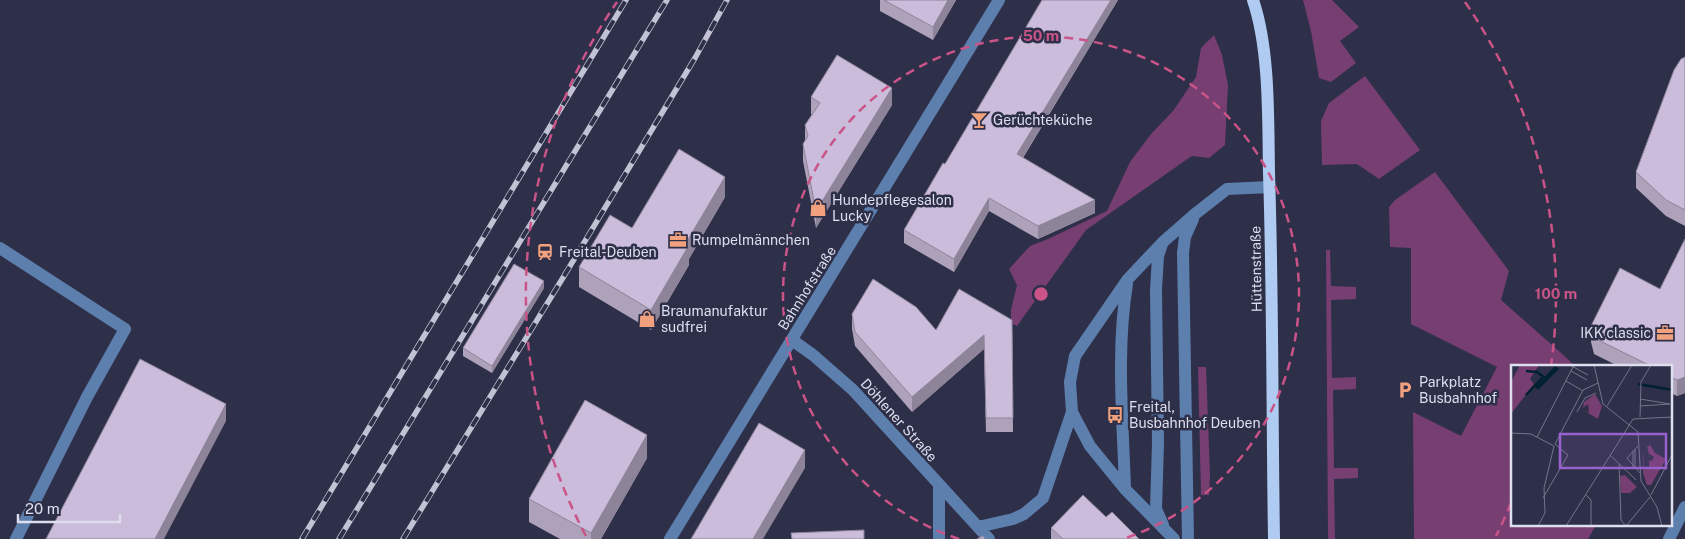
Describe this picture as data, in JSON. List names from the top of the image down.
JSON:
{
  "streets": {
    "main road": ["Hüttenstraße"],
    "street": ["Bahnhofstraße", "Döhlener Straße"]
  },
  "crossings": [
    ["Bahnhofstraße", "Döhlener Straße"]
  ],
  "places": {
    "bar": ["Gerüchteküche"],
    "shop": ["Hundepflegesalon Lucky", "Braumanufaktur sudfrei"],
    "office": ["Rumpelmännchen", "IKK classic"],
    "station": ["Freital-Deuben"],
    "parking": ["Parkplatz Busbahnhof"],
    "bus stop": ["Freital, Busbahnhof Deuben"]
  },
  "scale_bar": "20 m",
  "rings": ["50 m", "100 m"]
}
